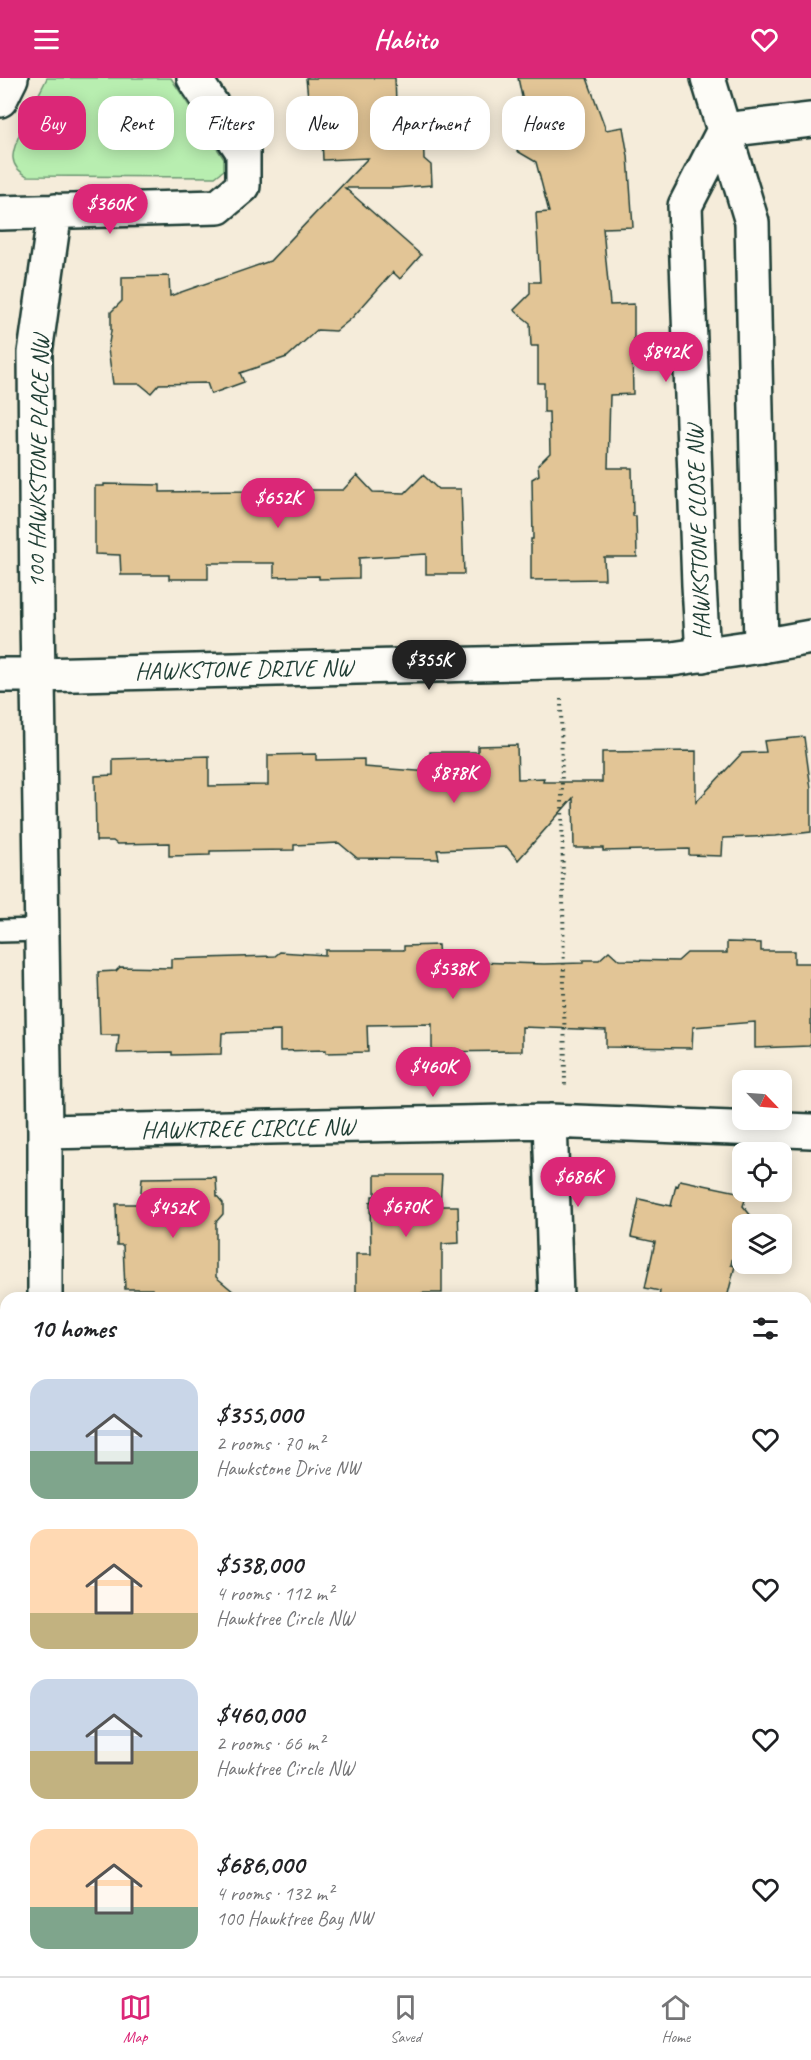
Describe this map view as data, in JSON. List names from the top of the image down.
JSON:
{
  "streets": {
    "street": [
      "100 HAWKSTONE PLACE NW",
      "HAWKSTONE CLOSE NW",
      "HAWKSTONE DRIVE NW",
      "HAWKTREE CIRCLE NW"
    ]
  },
  "crossings": [
    ["100 HAWKSTONE PLACE NW", "HAWKSTONE DRIVE NW"],
    ["HAWKSTONE CLOSE NW", "HAWKSTONE DRIVE NW"]
  ],
  "north": "bottom right",
  "page": {
    "header": "Habito",
    "chip": [
      "Buy",
      "Rent",
      "Filters",
      "New",
      "Apartment",
      "House"
    ],
    "price": [
      "$360K",
      "$842K",
      "$652K",
      "$355K",
      "$878K",
      "$538K",
      "$460K",
      "$686K",
      "$670K",
      "$452K"
    ],
    "heading": "10 homes",
    "list": [
      {
        "name": "$355,000",
        "note": "2 rooms · 70 m² · Hawkstone Drive NW"
      },
      {
        "name": "$538,000",
        "note": "4 rooms · 112 m² · Hawktree Circle NW"
      },
      {
        "name": "$460,000",
        "note": "2 rooms · 66 m² · Hawktree Circle NW"
      },
      {
        "name": "$686,000",
        "note": "4 rooms · 132 m² · 100 Hawktree Bay NW"
      }
    ],
    "tabs": ["Map", "Saved", "Home"]
  }
}
